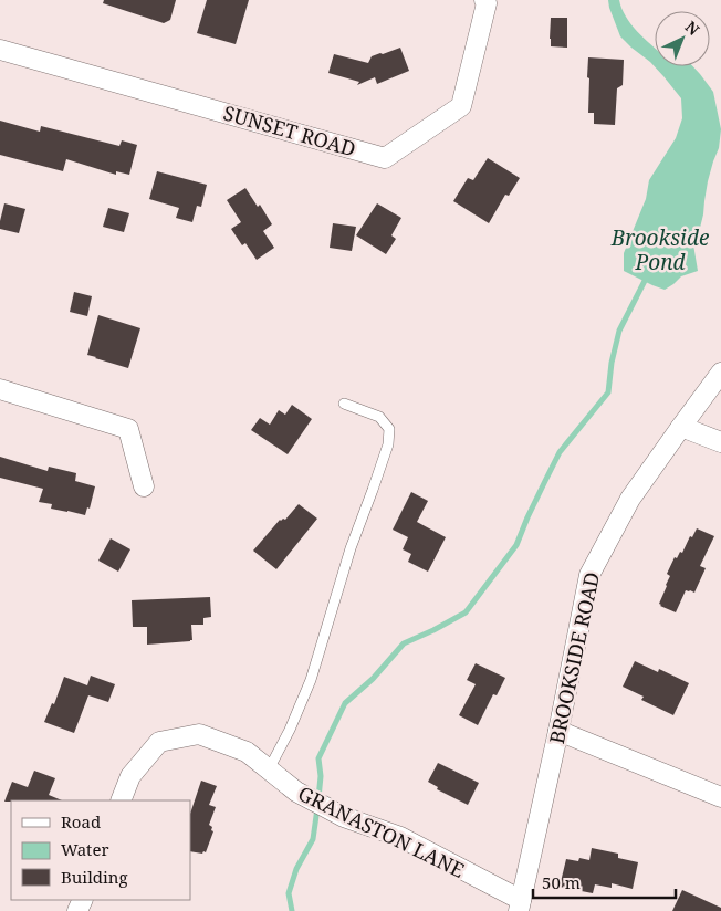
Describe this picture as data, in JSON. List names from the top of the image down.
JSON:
{
  "streets": {
    "street": ["SUNSET ROAD", "BROOKSIDE ROAD", "GRANASTON LANE"]
  },
  "crossings": [
    ["BROOKSIDE ROAD", "GRANASTON LANE"]
  ],
  "water": ["Brookside Pond"],
  "legend": ["Road", "Water", "Building"],
  "scale_bar": "50 m",
  "north": "top right"
}
